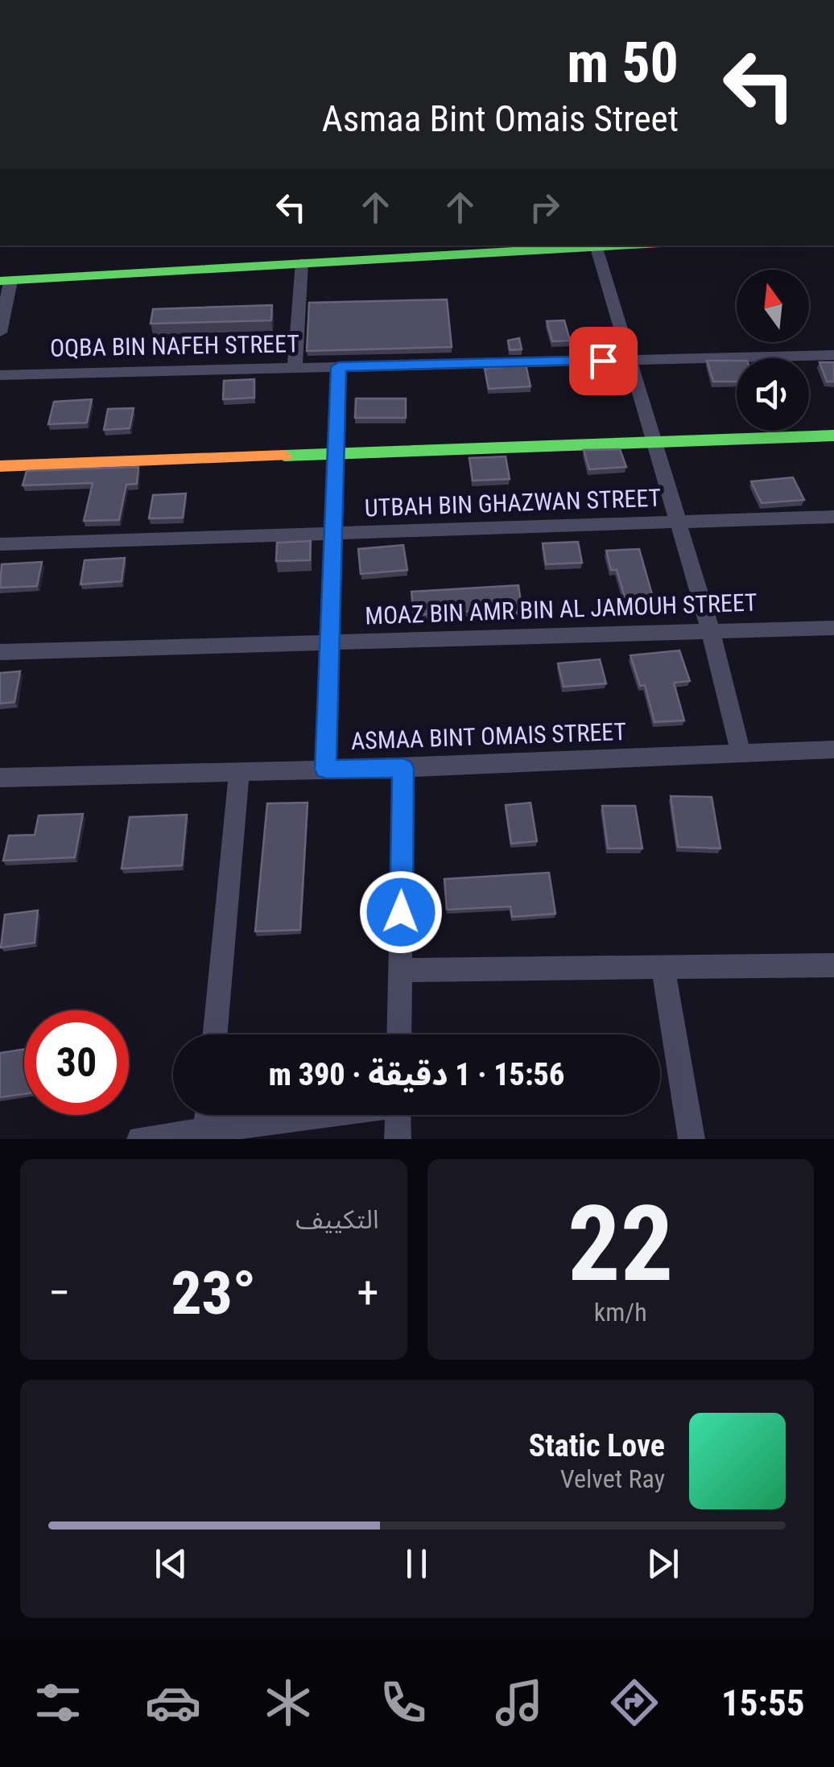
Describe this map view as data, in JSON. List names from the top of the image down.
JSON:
{
  "streets": {
    "street": [
      "OQBA BIN NAFEH STREET",
      "UTBAH BIN GHAZWAN STREET",
      "MOAZ BIN AMR BIN AL JAMOUH STREET",
      "ASMAA BINT OMAIS STREET"
    ]
  },
  "north": "top",
  "page": {
    "turn": ["50 m", "Asmaa Bint Omais Street"],
    "limit": "30",
    "trip": "15:56 · 1 دقيقة · 390 m",
    "tile": [
      ["22", "km/h"],
      "التكييف"
    ],
    "heat": ["−", "23°", "+"],
    "song": ["Static Love", "Velvet Ray"],
    "tabs": "15:55"
  }
}
